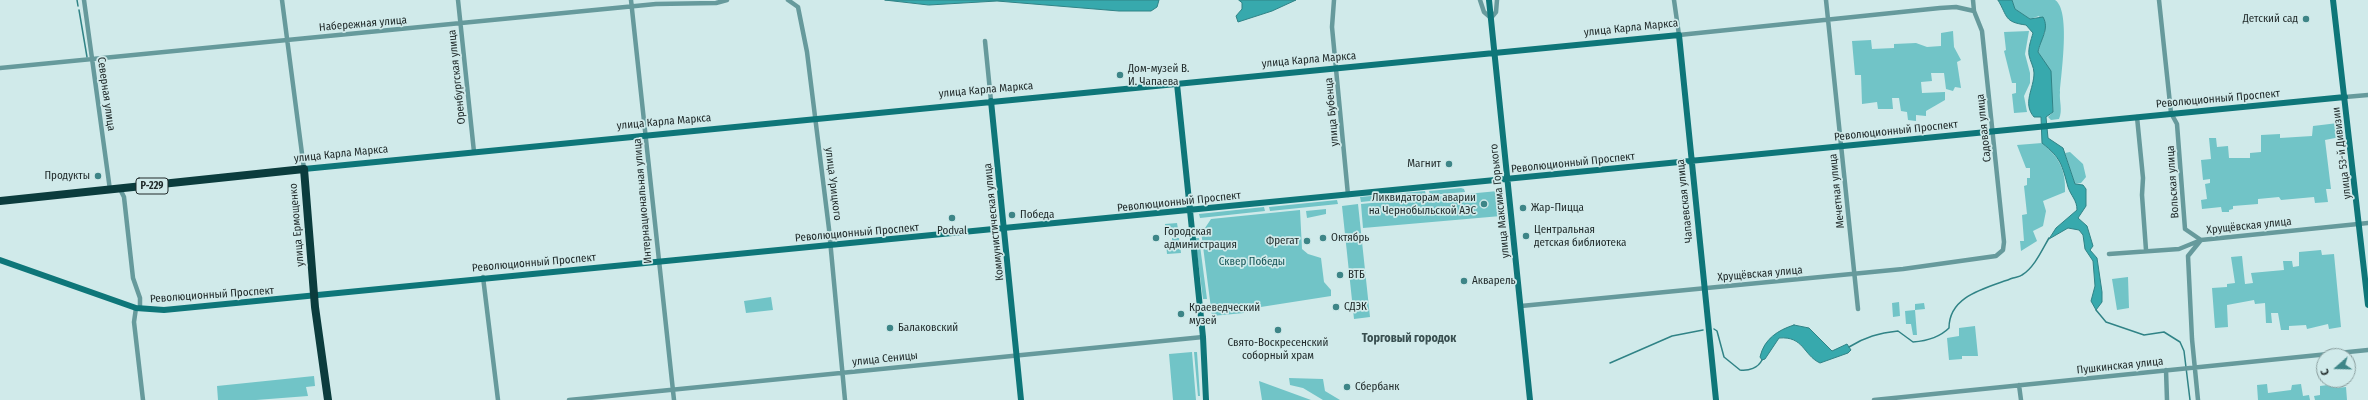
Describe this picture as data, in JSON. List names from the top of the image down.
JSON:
{
  "streets": {
    "highway": ["улица Карла Маркса", "Р-229", "улица Ермощенко"],
    "street": [
      "Набережная улица",
      "Оренбургская улица",
      "Северная улица",
      "Революционный Проспект",
      "улица Бубенца",
      "Садовая улица",
      "улица 53-й Дивизии",
      "Вольская улица",
      "улица Урицкого",
      "Мечетная улица",
      "Интернациональная улица",
      "улица Максима Горького",
      "Чапаевская улица",
      "Коммунистическая улица",
      "Хрущёвская улица",
      "улица Сеницы",
      "Пушкинская улица"
    ]
  },
  "crossings": [
    ["Набережная улица", "Оренбургская улица"],
    ["Набережная улица", "Северная улица"],
    ["Набережная улица", "Интернациональная улица"],
    ["Набережная улица", "улица Ермощенко"],
    ["улица Карла Маркса", "Оренбургская улица"],
    ["улица Карла Маркса", "Северная улица"],
    ["улица Карла Маркса", "улица Бубенца"],
    ["улица Карла Маркса", "Садовая улица"],
    ["улица Карла Маркса", "улица Урицкого"],
    ["улица Карла Маркса", "Мечетная улица"],
    ["улица Карла Маркса", "Интернациональная улица"],
    ["улица Карла Маркса", "улица Максима Горького"],
    ["улица Карла Маркса", "Чапаевская улица"],
    ["улица Карла Маркса", "Коммунистическая улица"],
    ["улица Карла Маркса", "улица Ермощенко"],
    ["Революционный Проспект", "улица Бубенца"],
    ["Революционный Проспект", "Садовая улица"],
    ["Революционный Проспект", "улица 53-й Дивизии"],
    ["Революционный Проспект", "Вольская улица"],
    ["Революционный Проспект", "улица Урицкого"],
    ["Революционный Проспект", "Мечетная улица"],
    ["Революционный Проспект", "Интернациональная улица"],
    ["Революционный Проспект", "улица Максима Горького"],
    ["Революционный Проспект", "Чапаевская улица"],
    ["Революционный Проспект", "Коммунистическая улица"],
    ["Революционный Проспект", "улица Ермощенко"],
    ["Садовая улица", "Хрущёвская улица"],
    ["улица 53-й Дивизии", "Хрущёвская улица"],
    ["Вольская улица", "Хрущёвская улица"],
    ["улица Урицкого", "улица Сеницы"],
    ["Мечетная улица", "Хрущёвская улица"],
    ["Интернациональная улица", "улица Сеницы"],
    ["улица Максима Горького", "Хрущёвская улица"],
    ["Чапаевская улица", "Хрущёвская улица"],
    ["Коммунистическая улица", "улица Сеницы"]
  ],
  "districts": ["Торговый городок"],
  "parks": ["Сквер Победы"],
  "places": [
    "Детский сад",
    "Дом-музей В. И. Чапаева",
    "Магнит",
    "Продукты",
    "Ликвидаторам аварии на Чернобыльской АЭС",
    "Жар-Пицца",
    "Победа",
    "Podval",
    "Центральная детская библиотека",
    "Городская администрация",
    "Октябрь",
    "Фрегат",
    "ВТБ",
    "Акварель",
    "СДЭК",
    "Краеведческий музей",
    "Балаковский",
    "Свято-Воскресенский соборный храм",
    "Сбербанк"
  ],
  "north": "left"
}
